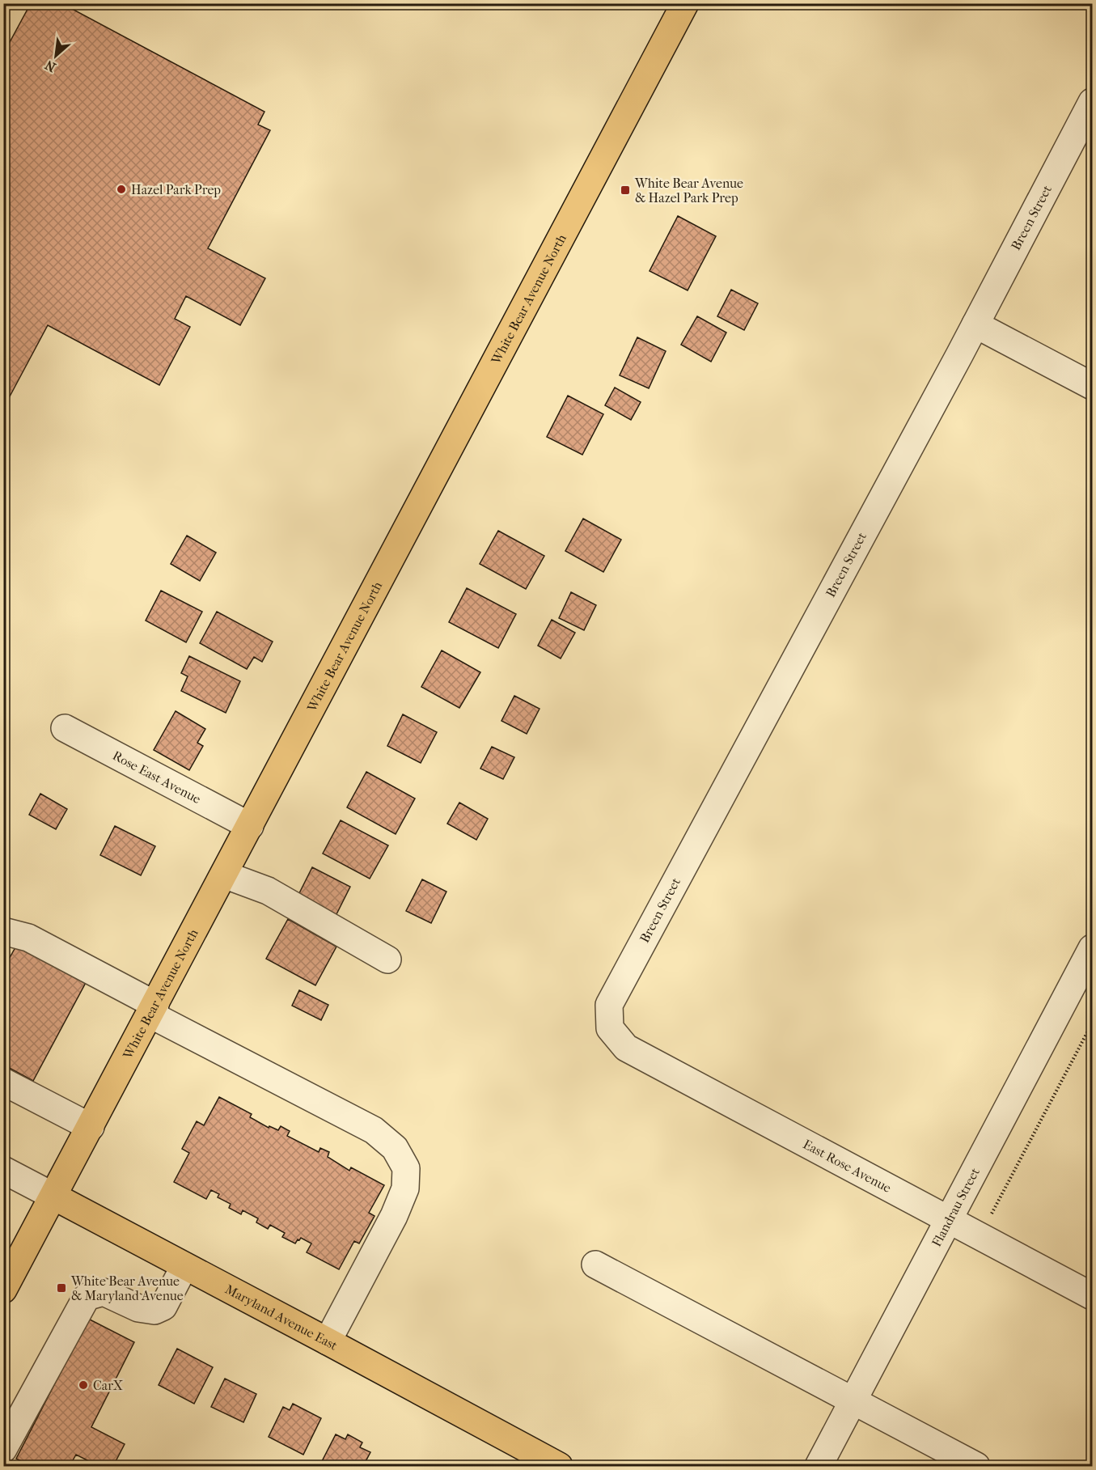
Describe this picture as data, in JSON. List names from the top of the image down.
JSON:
{
  "streets": {
    "main road": ["White Bear Avenue North", "Maryland Avenue East"],
    "street": [
      "Breen Street",
      "Rose East Avenue",
      "East Rose Avenue",
      "Flandrau Street"
    ]
  },
  "crossings": [
    ["Breen Street", "East Rose Avenue"],
    ["White Bear Avenue North", "Rose East Avenue"],
    ["White Bear Avenue North", "Maryland Avenue East"],
    ["East Rose Avenue", "Flandrau Street"]
  ],
  "places": {
    "other": ["Hazel Park Prep", "CarX"],
    "transit": ["White Bear Avenue & Hazel Park Prep", "White Bear Avenue & Maryland Avenue"]
  },
  "north": "bottom left"
}
